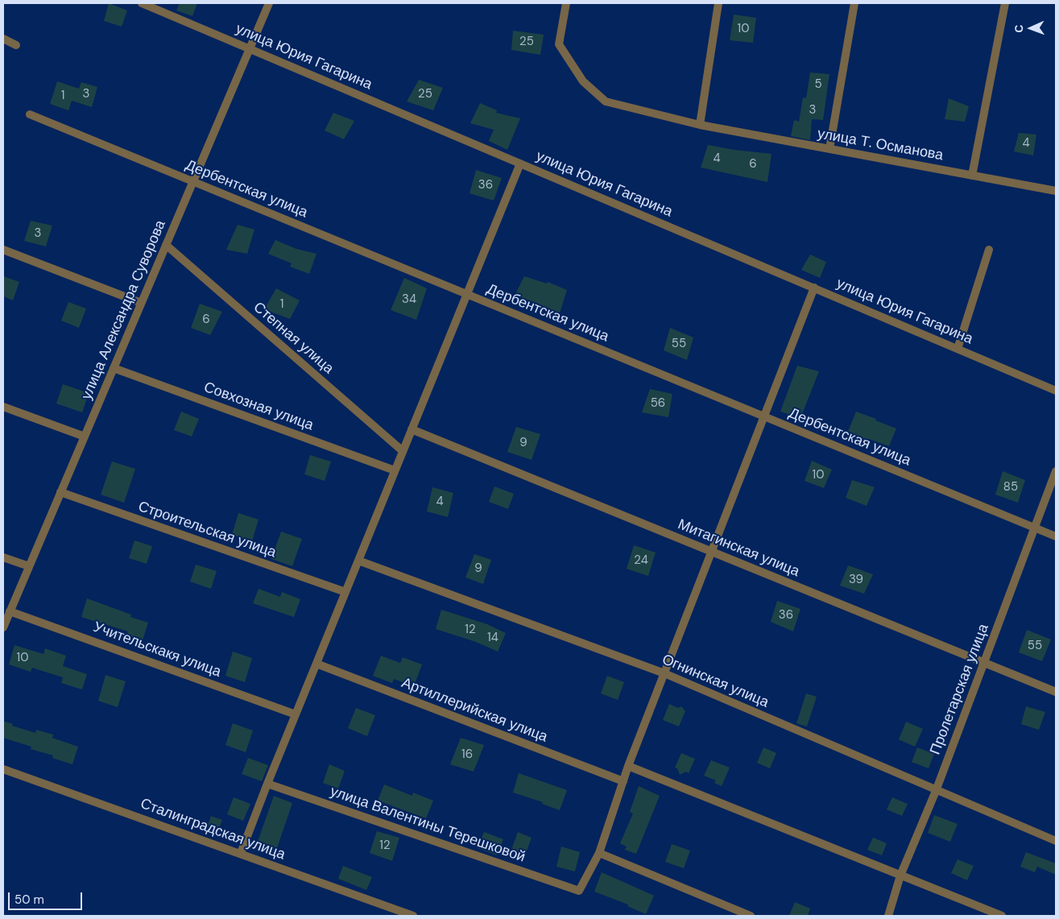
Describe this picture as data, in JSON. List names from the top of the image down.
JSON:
{
  "streets": {
    "street": [
      "улица Юрия Гагарина",
      "улица Т. Османова",
      "Дербентская улица",
      "улица Александра Суворова",
      "Степная улица",
      "Совхозная улица",
      "Строительская улица",
      "Митагинская улица",
      "Учительскакя улица",
      "Огнинская улица",
      "Пролетарская улица",
      "Артиллерийская улица",
      "улица Валентины Терешковой",
      "Сталинградская улица"
    ]
  },
  "crossings": [
    ["улица Юрия Гагарина", "улица Александра Суворова"],
    ["Дербентская улица", "улица Александра Суворова"],
    ["Дербентская улица", "Пролетарская улица"],
    ["улица Александра Суворова", "Степная улица"],
    ["улица Александра Суворова", "Совхозная улица"],
    ["улица Александра Суворова", "Строительская улица"],
    ["улица Александра Суворова", "Учительскакя улица"],
    ["Митагинская улица", "Пролетарская улица"],
    ["Огнинская улица", "Пролетарская улица"]
  ],
  "house_numbers": [
    "10",
    "25",
    "5",
    "3",
    "25",
    "1",
    "3",
    "4",
    "4",
    "6",
    "36",
    "3",
    "34",
    "1",
    "6",
    "55",
    "56",
    "9",
    "10",
    "85",
    "4",
    "24",
    "9",
    "39",
    "36",
    "12",
    "14",
    "55",
    "10",
    "16",
    "12"
  ],
  "scale_bar": "50 m",
  "north": "left"
}
